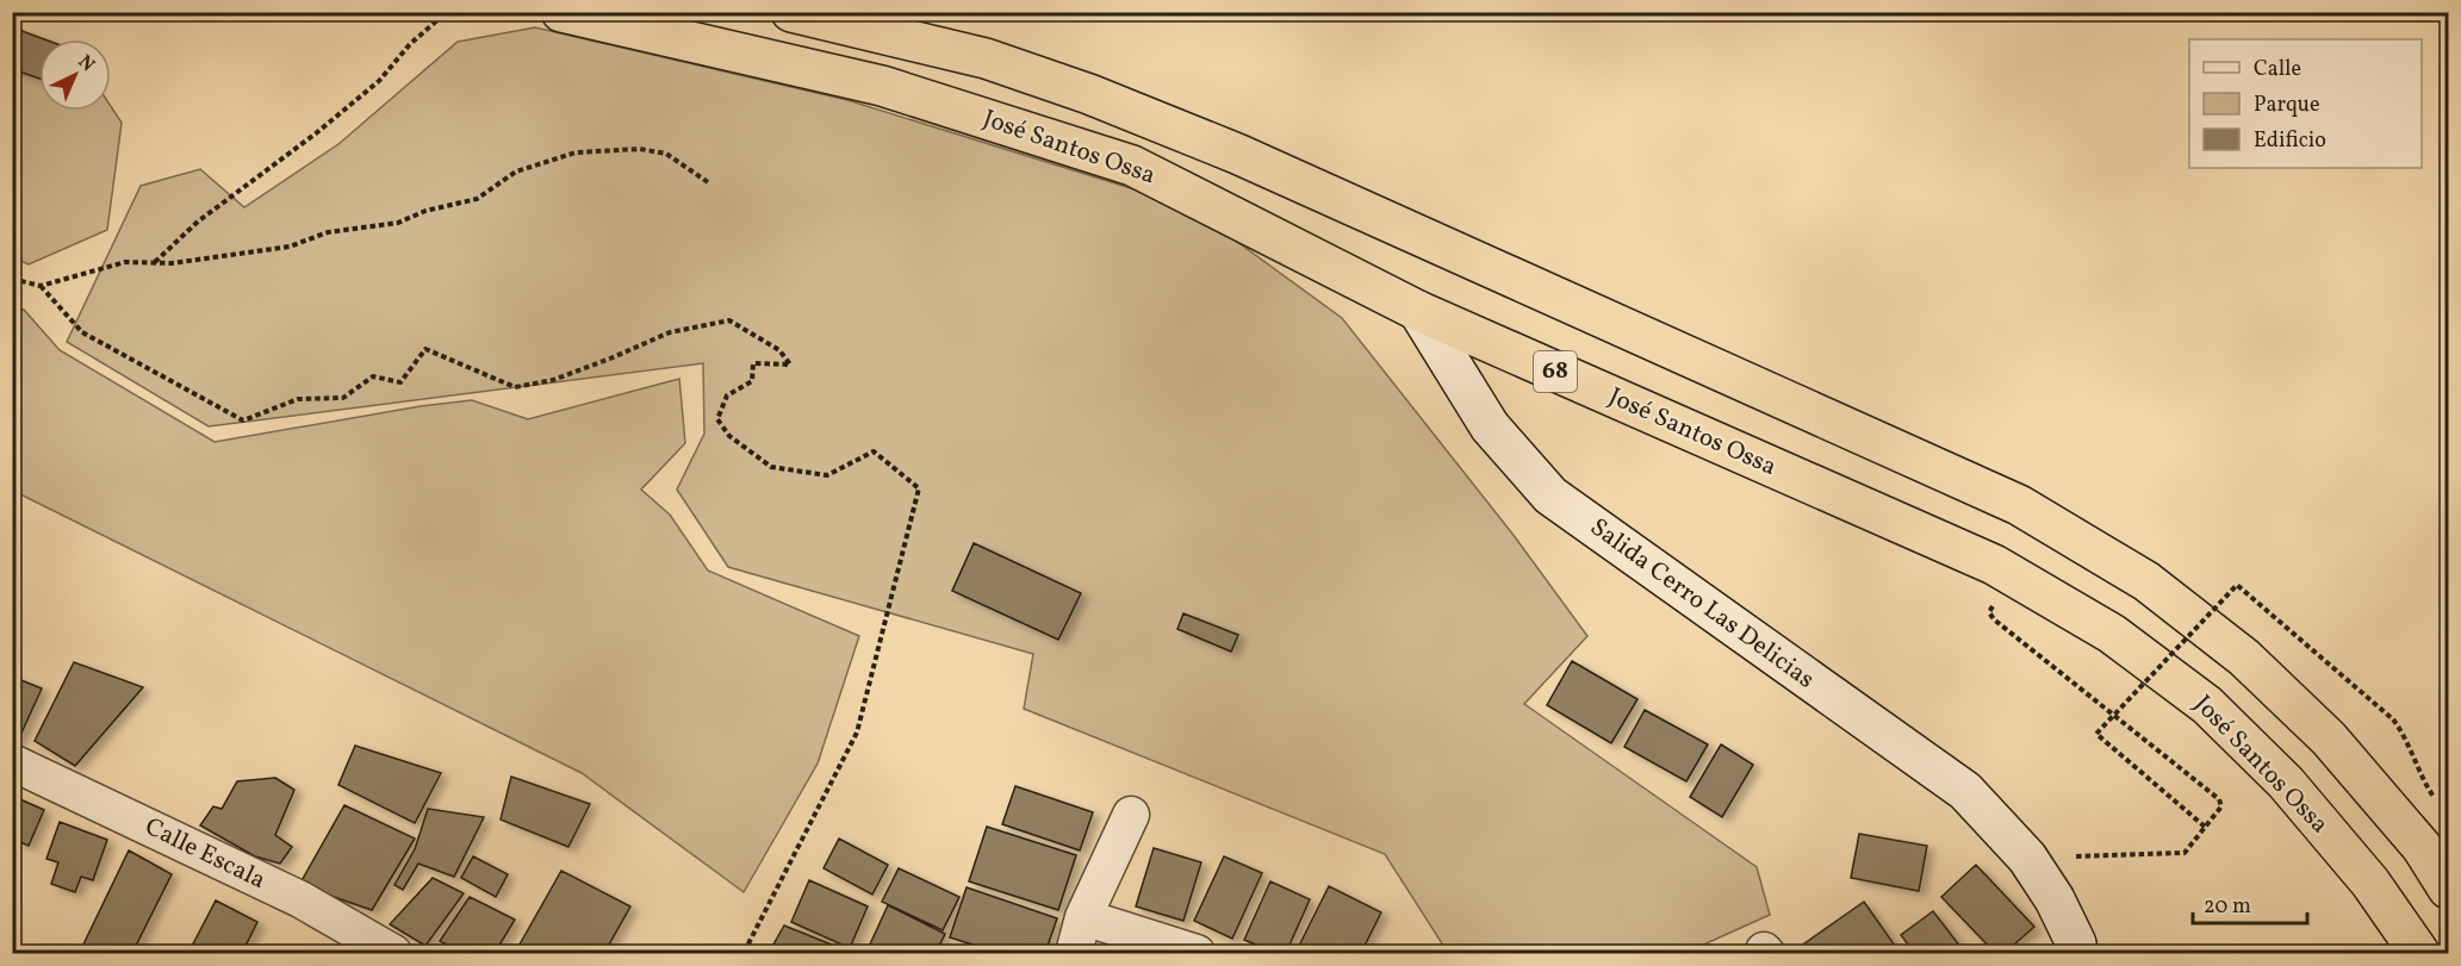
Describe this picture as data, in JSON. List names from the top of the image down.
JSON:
{
  "streets": {
    "highway": ["José Santos Ossa", "68"],
    "street": ["Salida Cerro Las Delicias", "Calle Escala"]
  },
  "crossings": [
    ["José Santos Ossa", "Salida Cerro Las Delicias"]
  ],
  "legend": ["Calle", "Parque", "Edificio"],
  "scale_bar": "20 m",
  "north": "top right"
}
